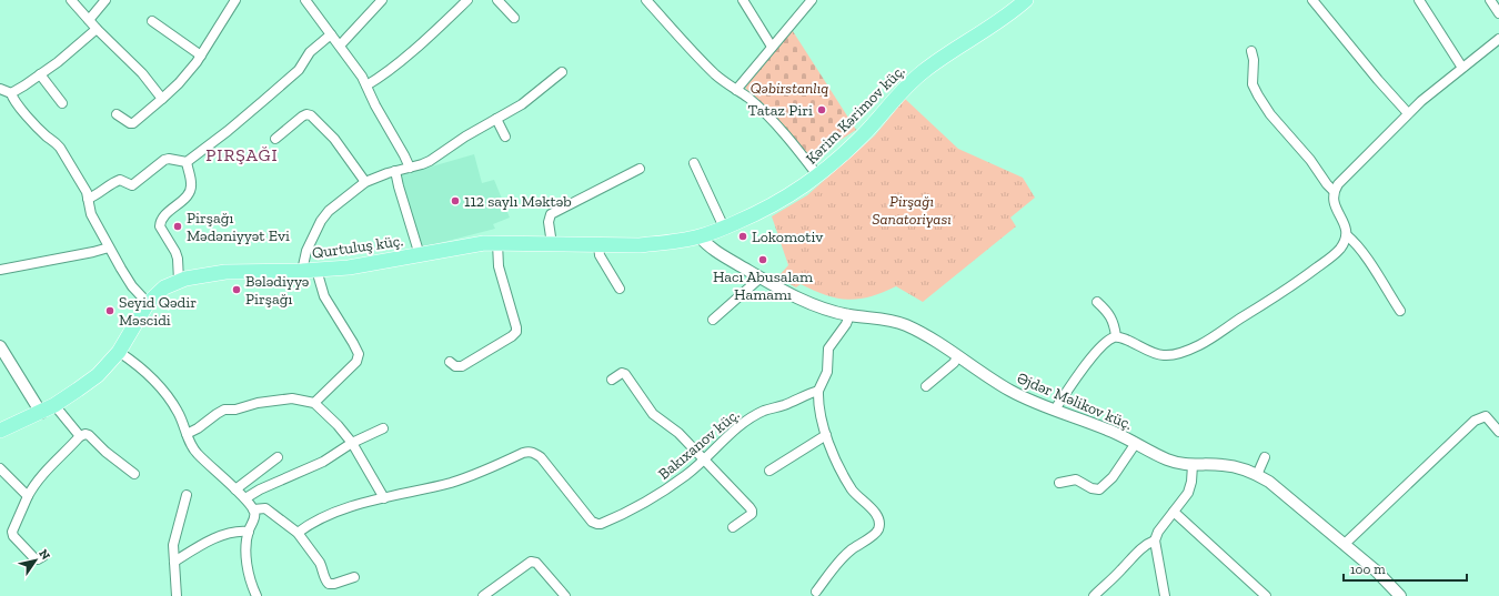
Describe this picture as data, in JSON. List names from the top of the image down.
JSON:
{
  "streets": {
    "main road": ["Kərim Kərimov küç.", "Qurtuluş küç."],
    "street": ["Əjdər Məlikov küç.", "Bakıxanov küç."]
  },
  "crossings": [
    ["Kərim Kərimov küç.", "Qurtuluş küç."],
    ["Kərim Kərimov küç.", "Əjdər Məlikov küç."],
    ["Qurtuluş küç.", "Əjdər Məlikov küç."]
  ],
  "districts": ["PIRŞAĞI"],
  "parks": ["Qəbirstanlıq", "Pirşağı Sanatoriyası"],
  "places": [
    "Tataz Piri",
    "112 saylı Məktəb",
    "Pirşağı Mədəniyyət Evi",
    "Lokomotiv",
    "Hacı Abusalam Hamamı",
    "Bələdiyyə Pirşağı",
    "Seyid Qədir Məscidi"
  ],
  "scale_bar": "100 m",
  "north": "top right"
}
